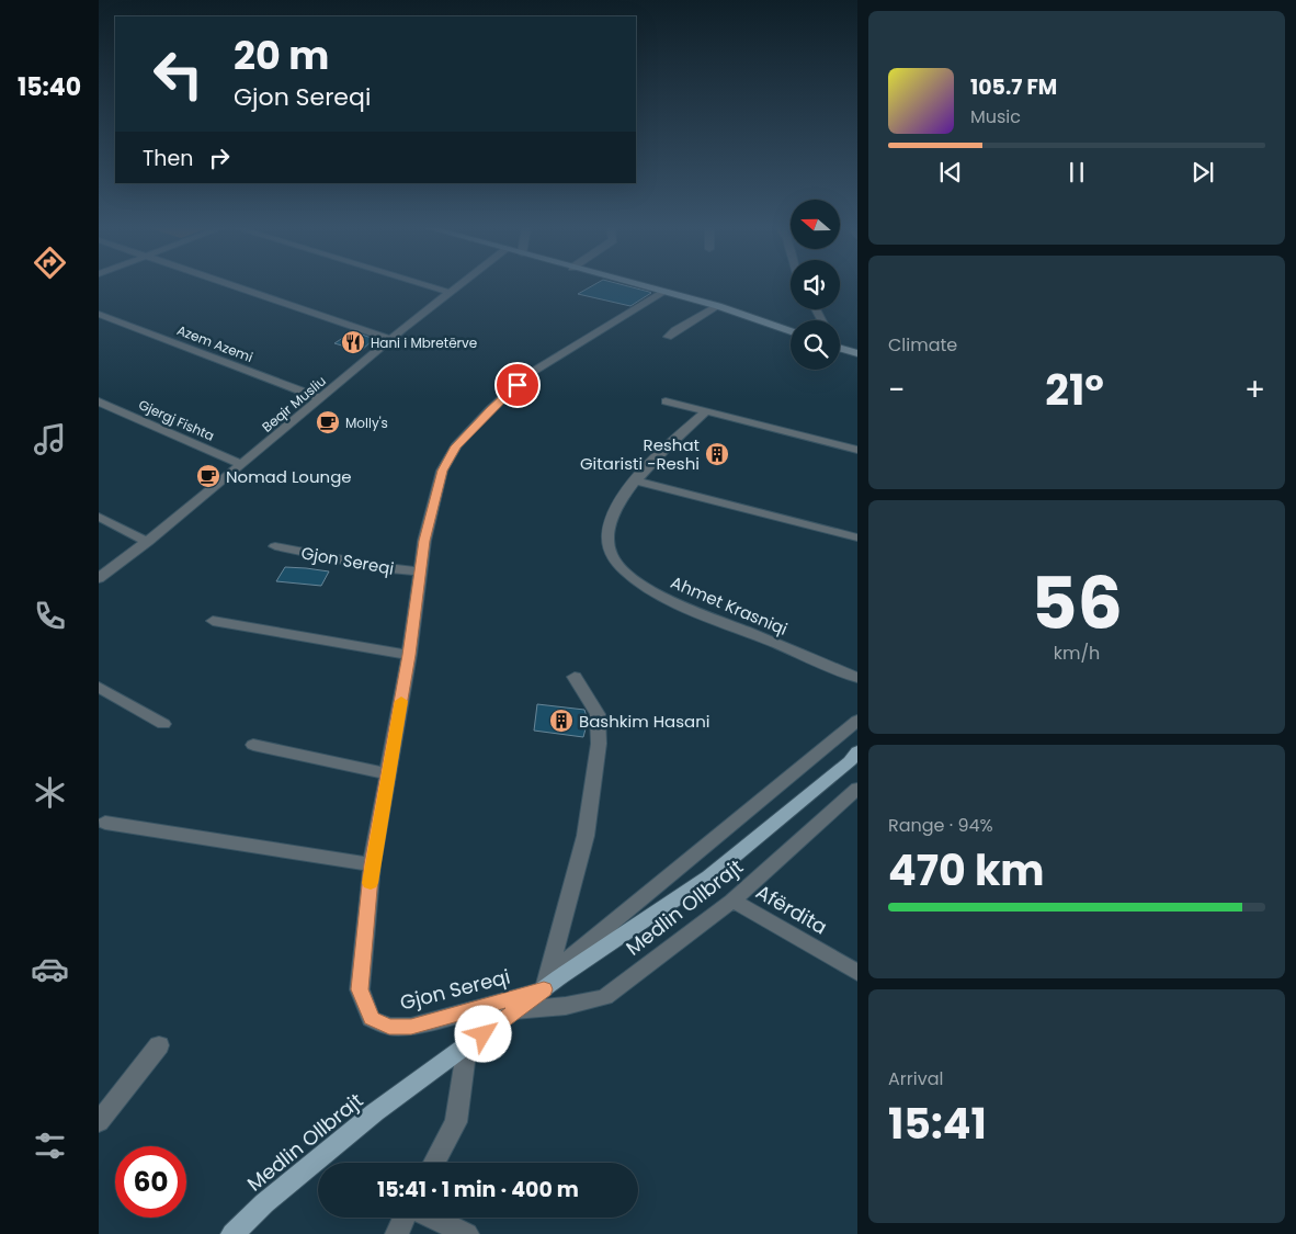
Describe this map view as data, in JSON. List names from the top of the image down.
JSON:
{
  "streets": {
    "main road": ["Medlin Ollbrajt"],
    "street": [
      "Azem Azemi",
      "Beqir Musliu",
      "Gjergj Fishta",
      "Gjon Sereqi",
      "Ahmet Krasniqi",
      "Afërdita"
    ]
  },
  "crossings": [
    ["Azem Azemi", "Beqir Musliu"],
    ["Beqir Musliu", "Gjergj Fishta"],
    ["Gjon Sereqi", "Medlin Ollbrajt"],
    ["Medlin Ollbrajt", "Afërdita"]
  ],
  "places": {
    "restaurant": ["Hani i Mbretërve"],
    "cafe": ["Molly's", "Nomad Lounge"],
    "building": ["Reshat Gitaristi -Reshi", "Bashkim Hasani"]
  },
  "north": "left",
  "page": {
    "tabs": "15:40",
    "turn": ["20 m", "Gjon Sereqi"],
    "song": ["105.7 FM", "Music"],
    "then": "Then",
    "tile": [
      "Climate",
      ["56", "km/h"],
      ["Range · 94%", "470 km"],
      ["Arrival", "15:41"]
    ],
    "heat": ["−", "21°", "+"],
    "limit": "60",
    "trip": "15:41 · 1 min · 400 m"
  }
}
